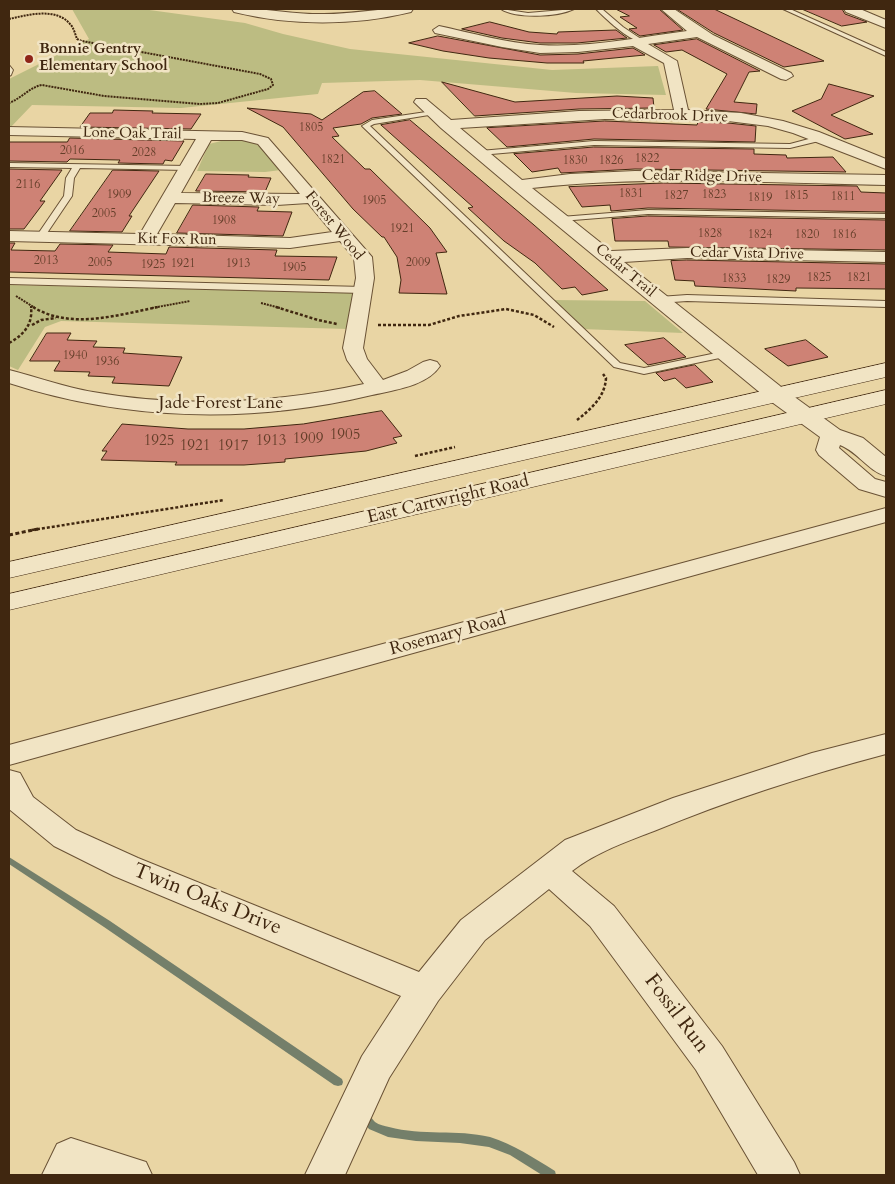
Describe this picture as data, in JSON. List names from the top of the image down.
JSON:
{
  "streets": {
    "main road": ["East Cartwright Road"],
    "street": [
      "Cedarbrook Drive",
      "Lone Oak Trail",
      "Cedar Ridge Drive",
      "Breeze Way",
      "Forest Wood",
      "Kit Fox Run",
      "Cedar Vista Drive",
      "Cedar Trail",
      "Jade Forest Lane",
      "Rosemary Road",
      "Twin Oaks Drive",
      "Fossil Run"
    ]
  },
  "crossings": [
    ["Cedarbrook Drive", "Cedar Trail"],
    ["Lone Oak Trail", "Forest Wood"],
    ["Cedar Ridge Drive", "Cedar Trail"],
    ["Breeze Way", "Forest Wood"],
    ["Forest Wood", "Kit Fox Run"],
    ["Forest Wood", "Jade Forest Lane"],
    ["Cedar Vista Drive", "Cedar Trail"],
    ["Cedar Trail", "East Cartwright Road"]
  ],
  "places": ["Bonnie Gentry Elementary School"],
  "house_numbers": [
    "1805",
    "2016",
    "2028",
    "1822",
    "1821",
    "1830",
    "1826",
    "2116",
    "1831",
    "1909",
    "1823",
    "1827",
    "1815",
    "1811",
    "1819",
    "1905",
    "2005",
    "1908",
    "1921",
    "1828",
    "1824",
    "1820",
    "1816",
    "2013",
    "2005",
    "2009",
    "1921",
    "1913",
    "1925",
    "1905",
    "1825",
    "1821",
    "1833",
    "1829",
    "1940",
    "1936",
    "1905",
    "1909",
    "1925",
    "1913",
    "1921",
    "1917"
  ]
}
